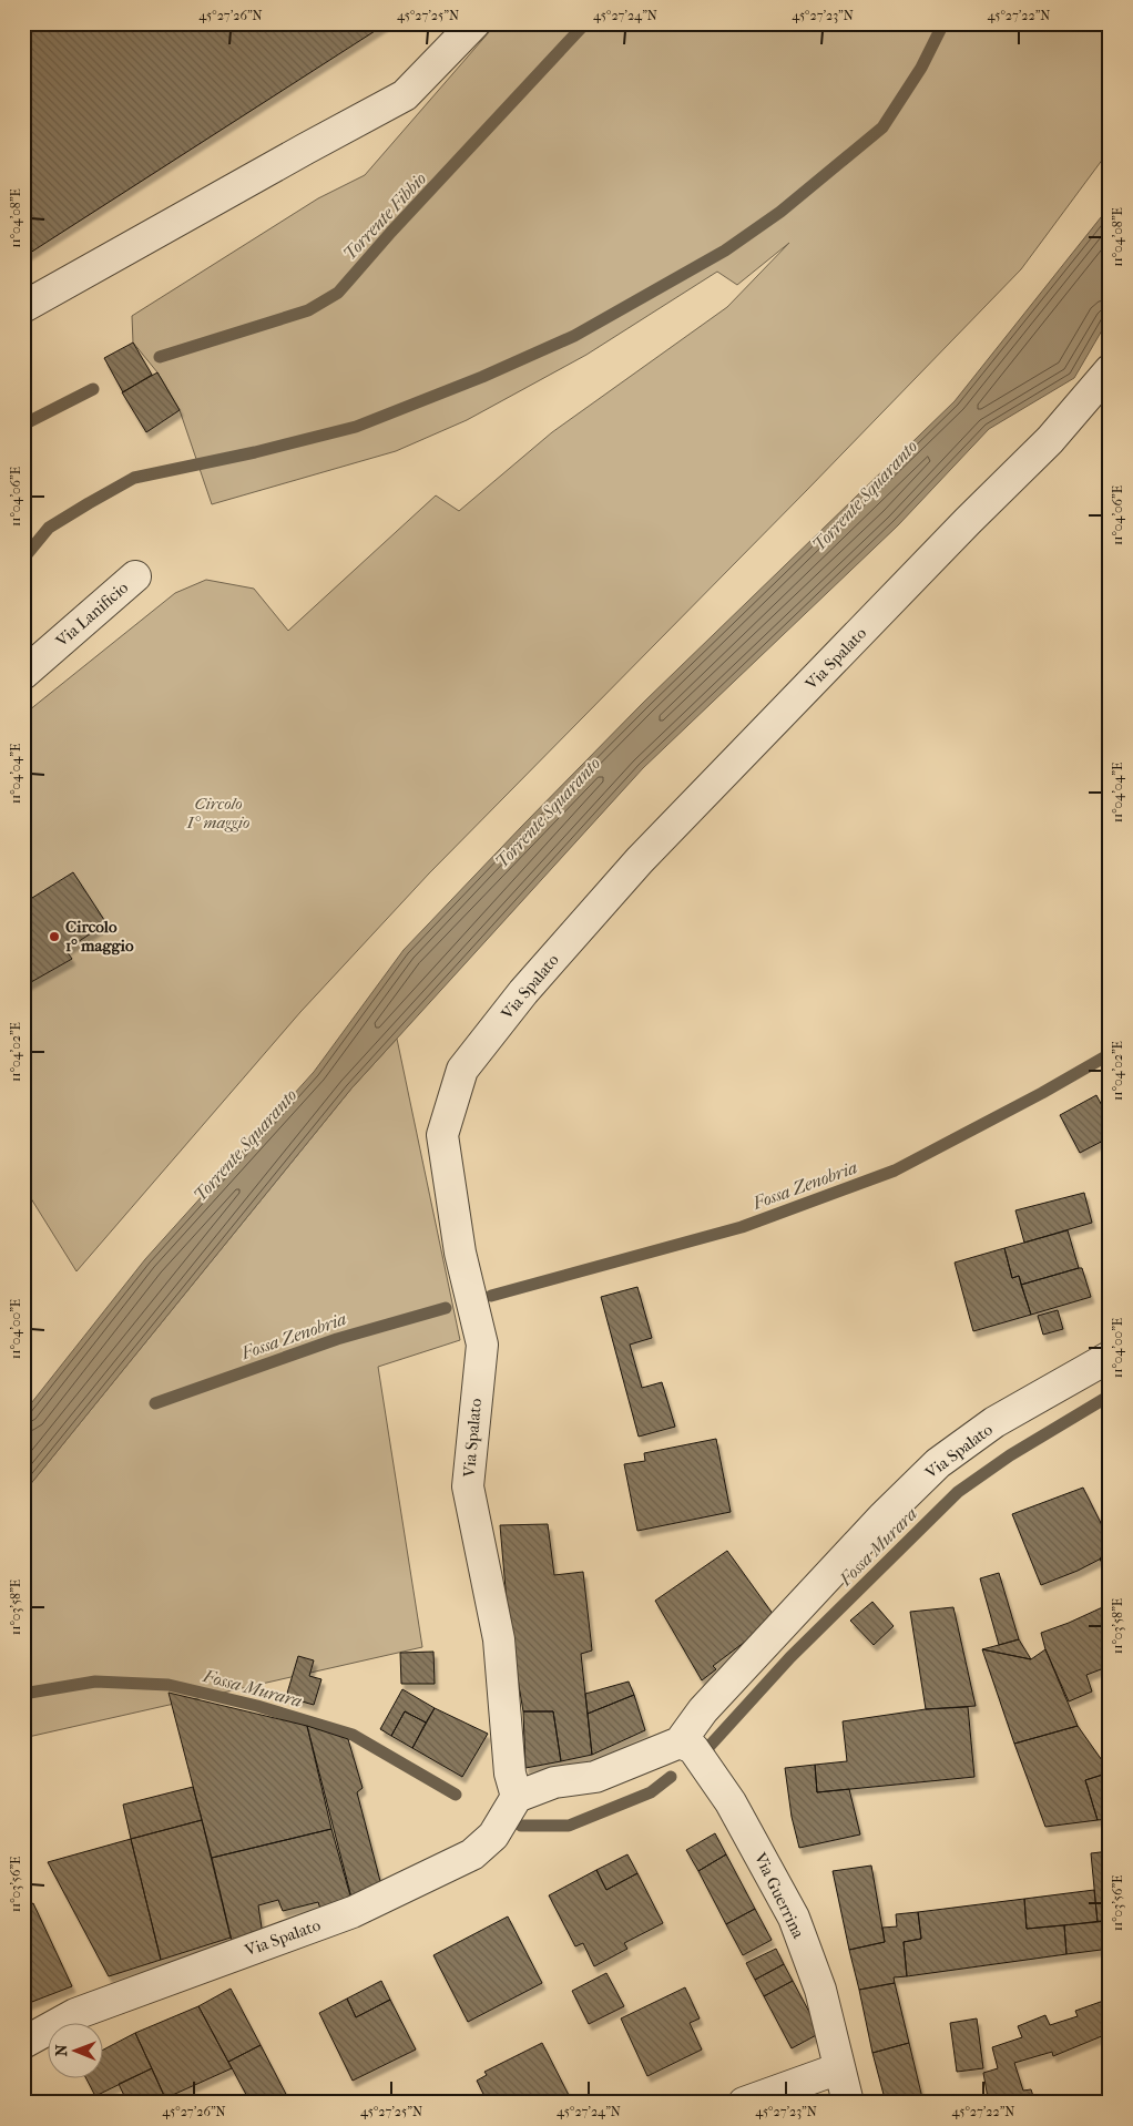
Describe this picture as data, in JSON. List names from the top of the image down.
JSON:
{
  "streets": {
    "street": ["Via Lanificio", "Via Spalato", "Via Guerrina"]
  },
  "crossings": [
    ["Via Spalato", "Via Guerrina"]
  ],
  "water": [
    "Torrente Fibbio",
    "Torrente Squaranto",
    "Fossa Zenobria",
    "Fossa Murara"
  ],
  "parks": ["Circolo I° maggio"],
  "places": ["Circolo 1° maggio"],
  "north": "left",
  "coordinates": [
    "45°27'26\"N",
    "45°27'25\"N",
    "45°27'24\"N",
    "45°27'23\"N",
    "45°27'22\"N",
    "11°04'08\"E",
    "11°04'06\"E",
    "11°04'04\"E",
    "11°04'02\"E",
    "11°04'00\"E",
    "11°03'58\"E",
    "11°03'56\"E"
  ]
}
